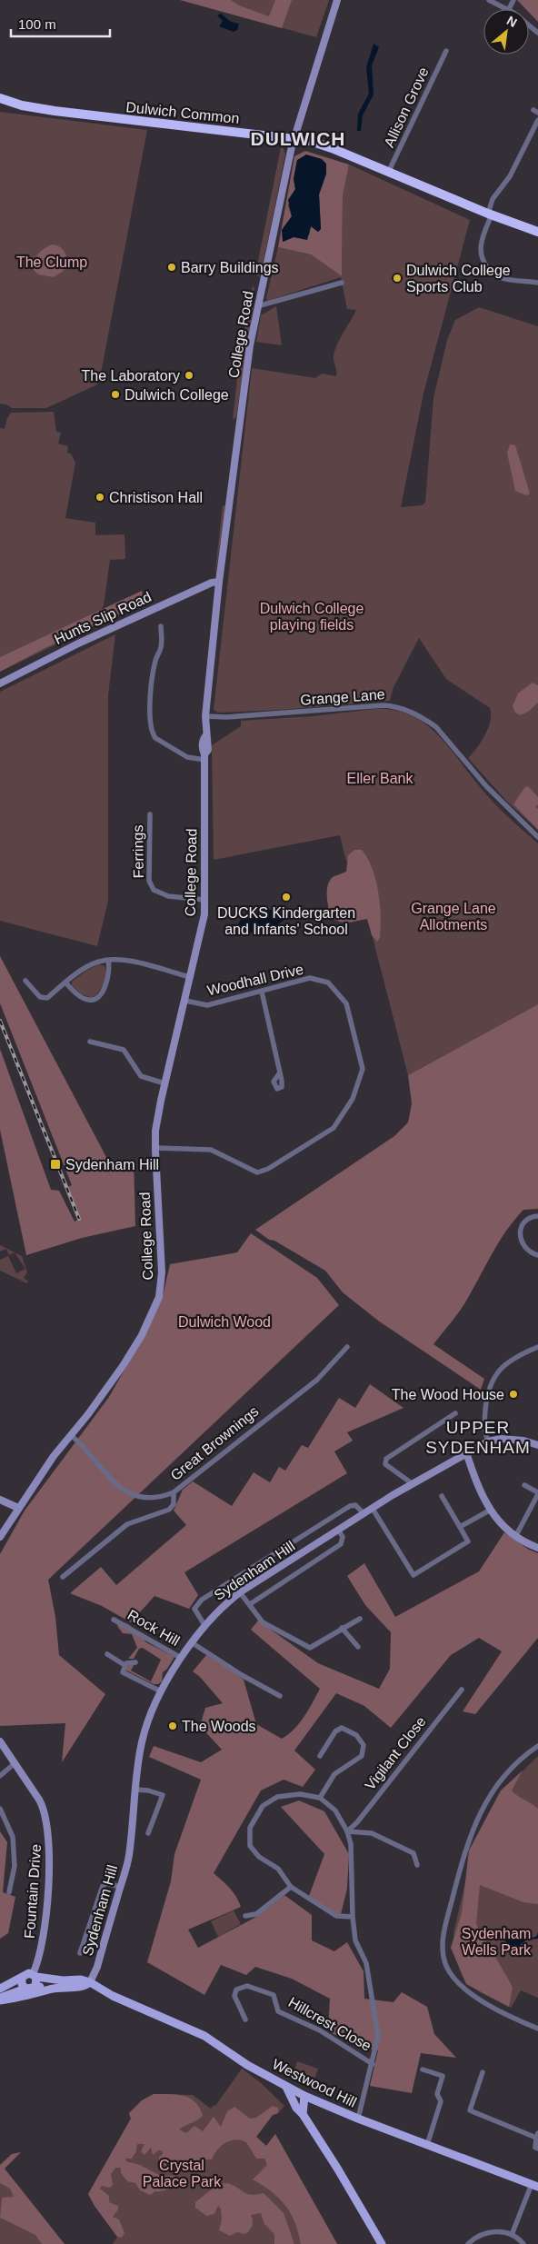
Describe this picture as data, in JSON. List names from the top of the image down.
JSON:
{
  "streets": {
    "highway": ["Dulwich Common"],
    "main road": ["Westwood Hill"],
    "street": [
      "Allison Grove",
      "College Road",
      "Hunts Slip Road",
      "Grange Lane",
      "Ferrings",
      "Woodhall Drive",
      "Great Brownings",
      "Sydenham Hill",
      "Rock Hill",
      "Vigilant Close",
      "Fountain Drive",
      "Hillcrest Close"
    ]
  },
  "crossings": [
    ["Allison Grove", "Dulwich Common"],
    ["Dulwich Common", "College Road"],
    ["College Road", "Hunts Slip Road"],
    ["College Road", "Grange Lane"],
    ["College Road", "Ferrings"],
    ["College Road", "Woodhall Drive"],
    ["College Road", "Great Brownings"],
    ["Sydenham Hill", "Rock Hill"],
    ["Sydenham Hill", "Westwood Hill"],
    ["Fountain Drive", "Westwood Hill"]
  ],
  "districts": ["DULWICH", "UPPER SYDENHAM"],
  "parks": [
    "The Clump",
    "Dulwich College playing fields",
    "Eller Bank",
    "Grange Lane Allotments",
    "Dulwich Wood",
    "Sydenham Wells Park",
    "Crystal Palace Park"
  ],
  "places": {
    "other": [
      "Barry Buildings",
      "Dulwich College Sports Club",
      "The Laboratory",
      "Dulwich College",
      "Christison Hall",
      "DUCKS Kindergarten and Infants' School",
      "The Wood House",
      "The Woods"
    ],
    "transit": ["Sydenham Hill"]
  },
  "scale_bar": "100 m",
  "north": "top right"
}
